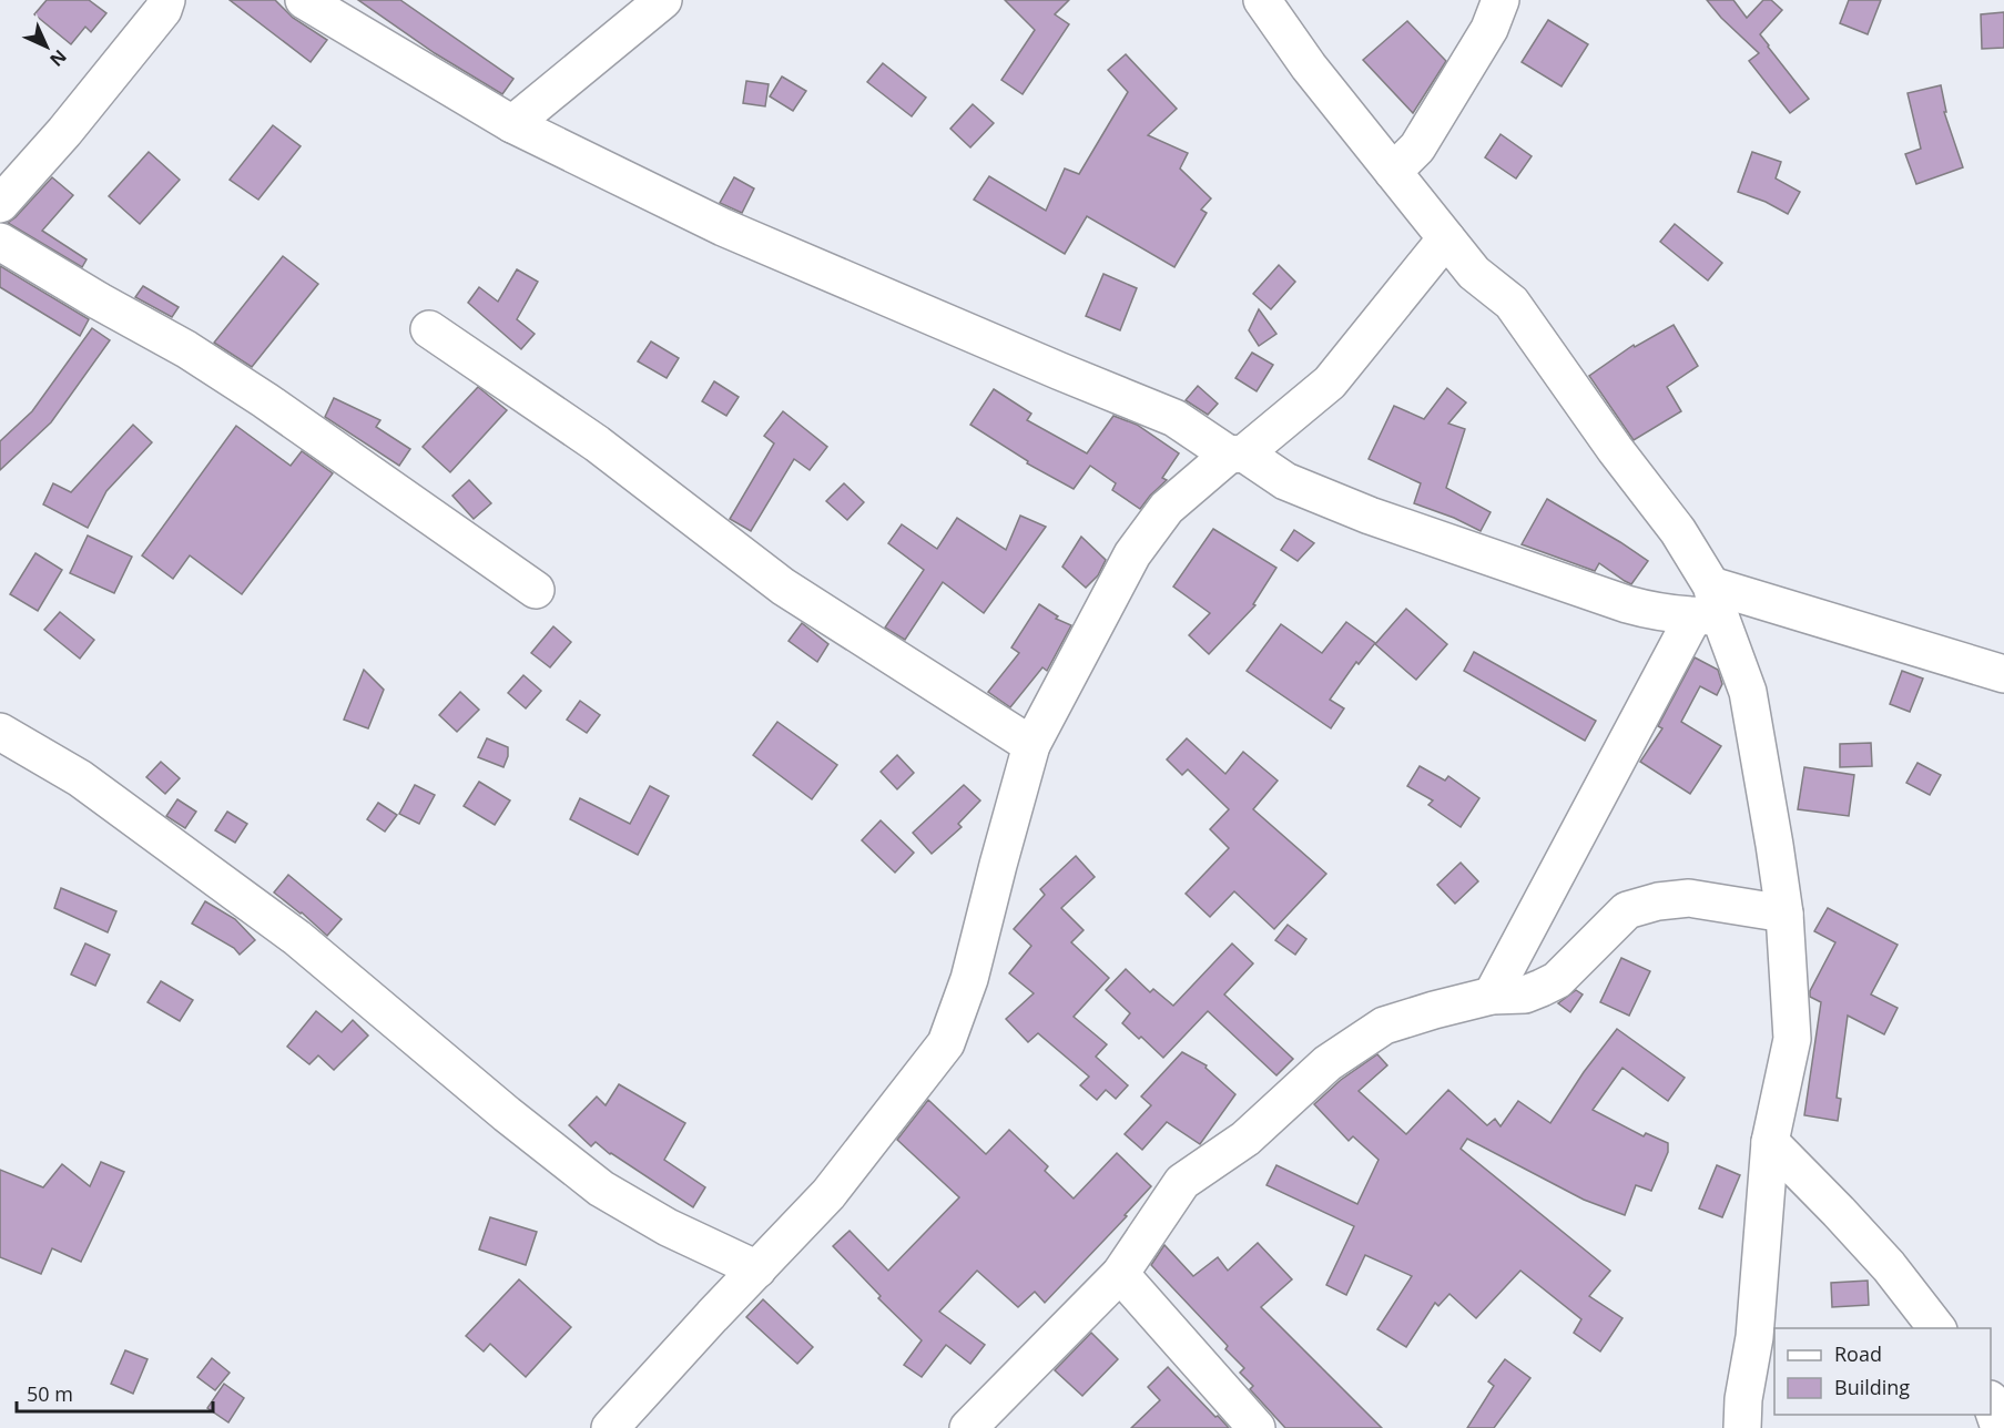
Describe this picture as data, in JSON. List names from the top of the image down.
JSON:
{
  "legend": ["Road", "Building"],
  "scale_bar": "50 m",
  "north": "bottom right"
}
